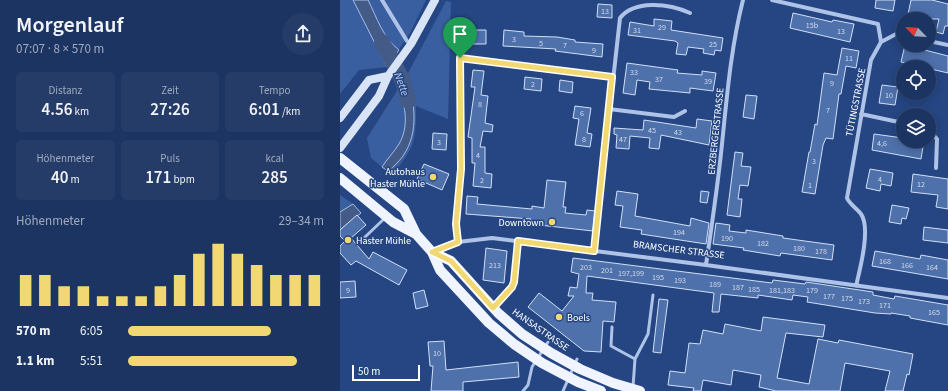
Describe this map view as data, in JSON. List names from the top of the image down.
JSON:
{
  "streets": {
    "main road": ["HANSASTRASSE"],
    "street": ["TÜTINGSTRASSE", "ERZBERGERSTRASSE", "BRAMSCHER STRASSE"]
  },
  "crossings": [
    ["TÜTINGSTRASSE", "BRAMSCHER STRASSE"],
    ["ERZBERGERSTRASSE", "BRAMSCHER STRASSE"],
    ["BRAMSCHER STRASSE", "HANSASTRASSE"]
  ],
  "water": ["Nette"],
  "places": [
    "Autohaus Haster Mühle",
    "Downtown",
    "Haster Mühle",
    "Boels"
  ],
  "house_numbers": [
    "13",
    "15b",
    "29",
    "31",
    "13",
    "3",
    "5",
    "25",
    "7",
    "9",
    "11",
    "33",
    "37",
    "39",
    "9",
    "2",
    "10",
    "8",
    "7",
    "6",
    "45",
    "43",
    "8",
    "47",
    "3",
    "4,6",
    "4",
    "3",
    "4",
    "2",
    "12",
    "1",
    "194",
    "190",
    "182",
    "180",
    "178",
    "168",
    "213",
    "166",
    "203",
    "164",
    "201",
    "197,199",
    "195",
    "193",
    "189",
    "187",
    "185",
    "9",
    "181,183",
    "179",
    "177",
    "175",
    "173",
    "171",
    "165",
    "10"
  ],
  "scale_bar": "50 m",
  "north": "top left",
  "page": {
    "heading": ["Morgenlauf", "07:07 · 8 × 570 m"],
    "stats": [
      ["Distanz", "4.56 km"],
      ["Zeit", "27:26"],
      ["Tempo", "6:01 /km"],
      ["Höhenmeter", "40 m"],
      ["Puls", "171 bpm"],
      ["kcal", "285"]
    ],
    "chart": ["Höhenmeter", "29–34 m"],
    "list": [
      {
        "name": "570 m",
        "note": "6:05"
      },
      {
        "name": "1.1 km",
        "note": "5:51"
      }
    ],
    "scale": "50 m"
  }
}
